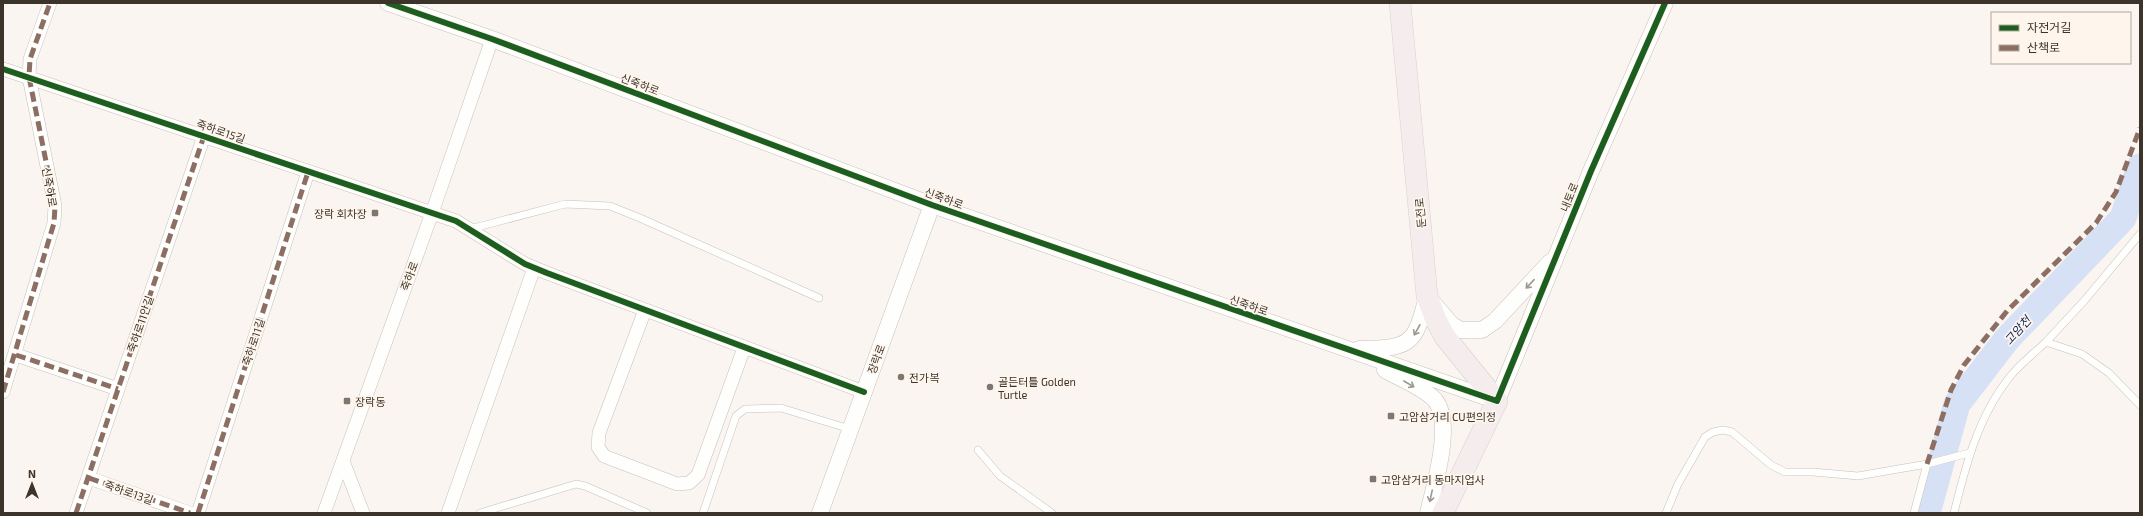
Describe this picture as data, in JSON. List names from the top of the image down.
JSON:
{
  "streets": {
    "main road": ["내토로", "둔전로"],
    "street": [
      "신죽하로",
      "죽하로15길",
      "죽하로",
      "죽하로11안길",
      "죽하로11길",
      "장락로",
      "죽하로13길"
    ]
  },
  "crossings": [
    ["신죽하로", "죽하로15길"],
    ["신죽하로", "내토로"],
    ["신죽하로", "둔전로"],
    ["신죽하로", "죽하로"],
    ["신죽하로", "장락로"],
    ["죽하로15길", "죽하로"],
    ["죽하로15길", "죽하로11안길"],
    ["죽하로15길", "죽하로11길"],
    ["죽하로15길", "장락로"],
    ["내토로", "둔전로"],
    ["죽하로11안길", "죽하로13길"]
  ],
  "water": ["고암천"],
  "places": {
    "transit": [
      "장락 회차장",
      "장락동",
      "고암삼거리 CU편의정",
      "고암삼거리 동마지업사"
    ],
    "other": ["전가복", "골든터틀 Golden Turtle"]
  },
  "legend": ["자전거길", "산책로"],
  "north": "top"
}
